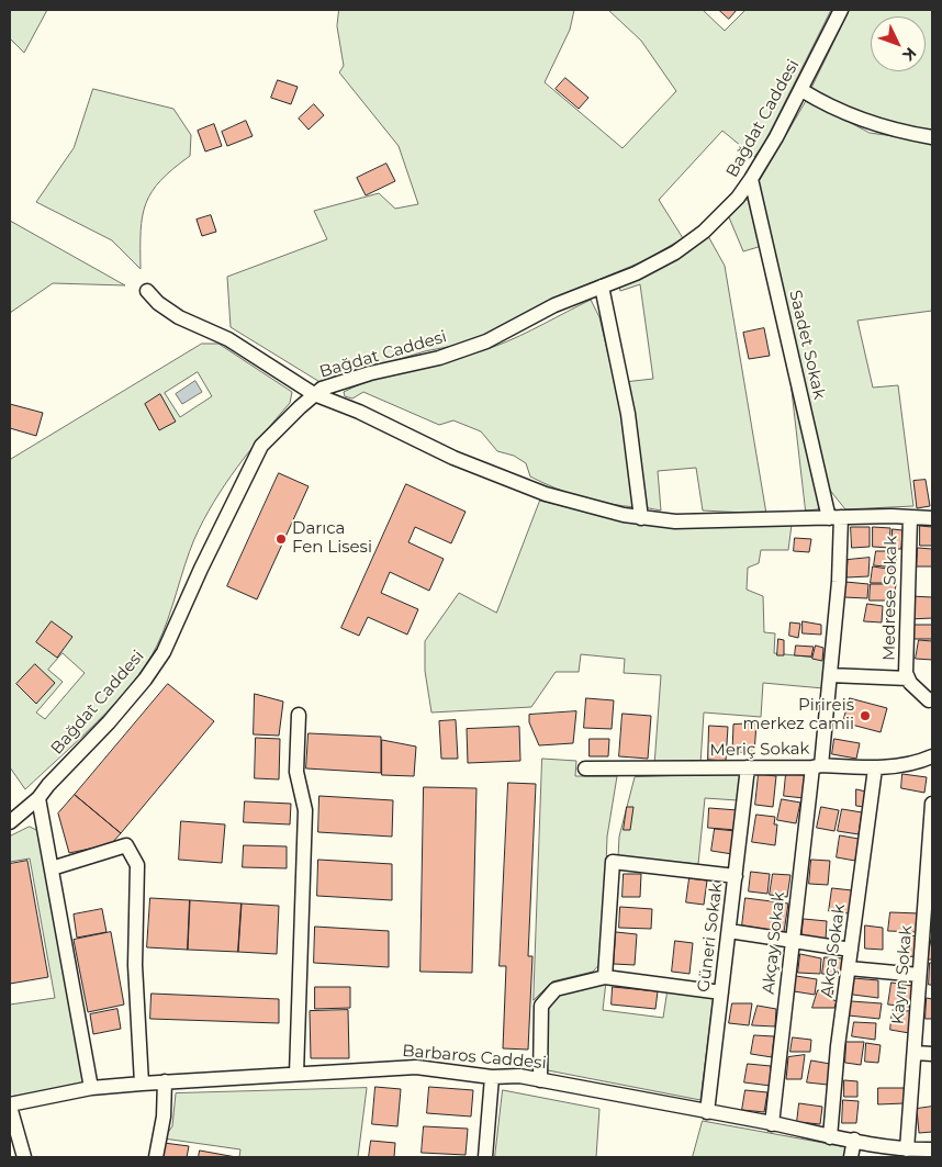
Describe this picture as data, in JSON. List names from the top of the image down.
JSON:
{
  "streets": {
    "street": [
      "Bağdat Caddesi",
      "Saadet Sokak",
      "Medrese Sokak",
      "Meriç Sokak",
      "Güneri Sokak",
      "Akçay Sokak",
      "Akça Sokak",
      "Kayın Sokak",
      "Barbaros Caddesi"
    ]
  },
  "crossings": [
    ["Bağdat Caddesi", "Saadet Sokak"],
    ["Saadet Sokak", "Meriç Sokak"],
    ["Saadet Sokak", "Akçay Sokak"],
    ["Meriç Sokak", "Güneri Sokak"],
    ["Meriç Sokak", "Akçay Sokak"],
    ["Meriç Sokak", "Akça Sokak"],
    ["Güneri Sokak", "Barbaros Caddesi"],
    ["Akçay Sokak", "Barbaros Caddesi"],
    ["Akça Sokak", "Barbaros Caddesi"],
    ["Kayın Sokak", "Barbaros Caddesi"]
  ],
  "places": ["Darıca Fen Lisesi", "Pirireis merkez camii"],
  "north": "bottom right"
}
